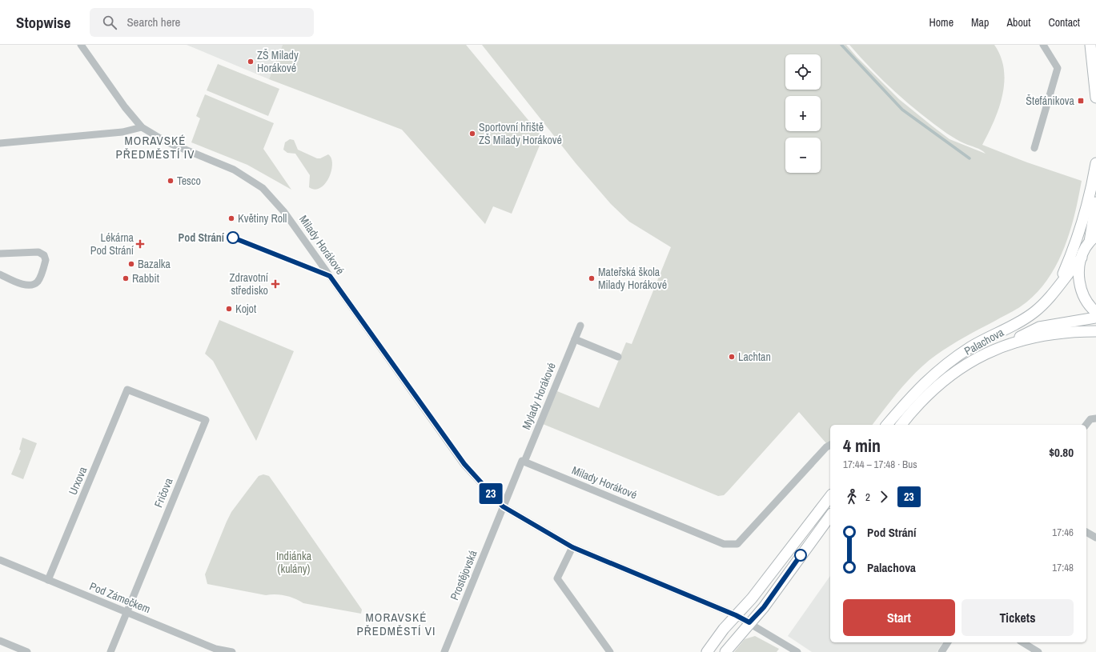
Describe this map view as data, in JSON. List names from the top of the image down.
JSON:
{
  "streets": {
    "street": [
      "Milady Horákové",
      "Palachova",
      "Mylady Horákové",
      "Urxova",
      "Fričova",
      "Prostějovská",
      "Pod Zámečkem"
    ]
  },
  "crossings": [
    ["Milady Horákové", "Mylady Horákové"],
    ["Milady Horákové", "Prostějovská"],
    ["Urxova", "Fričova"],
    ["Urxova", "Pod Zámečkem"],
    ["Fričova", "Pod Zámečkem"]
  ],
  "districts": ["MORAVSKÉ PŘEDMĚSTÍ IV", "MORAVSKÉ PŘEDMĚSTÍ VI"],
  "parks": ["Indiánka (kulány)"],
  "places": {
    "other": [
      "ZŠ Milady Horákové",
      "Sportovní hřiště ZŠ Milady Horákové",
      "Tesco",
      "Květiny Roll",
      "Pod Strání",
      "Bazalka",
      "Rabbit",
      "Mateřská škola Milady Horákové",
      "Kojot",
      "Lachtan"
    ],
    "transit": ["Štefánikova"],
    "health": ["Lékárna Pod Strání", "Zdravotní středisko"]
  },
  "lines": ["bus line 23"],
  "page": {
    "header": "Stopwise",
    "search": "Search here",
    "nav": [
      "Home",
      "Map",
      "About",
      "Contact"
    ],
    "on_map": "23",
    "map_buttons": ["+", "−"],
    "heading": ["4 min", "17:44 – 17:48 · Bus", "$0.80"],
    "legs": ["2", "23"],
    "list": [
      {
        "name": "Pod Strání",
        "value": "17:46"
      },
      {
        "name": "Palachova",
        "value": "17:48"
      }
    ],
    "buttons": ["Start", "Tickets"]
  }
}
